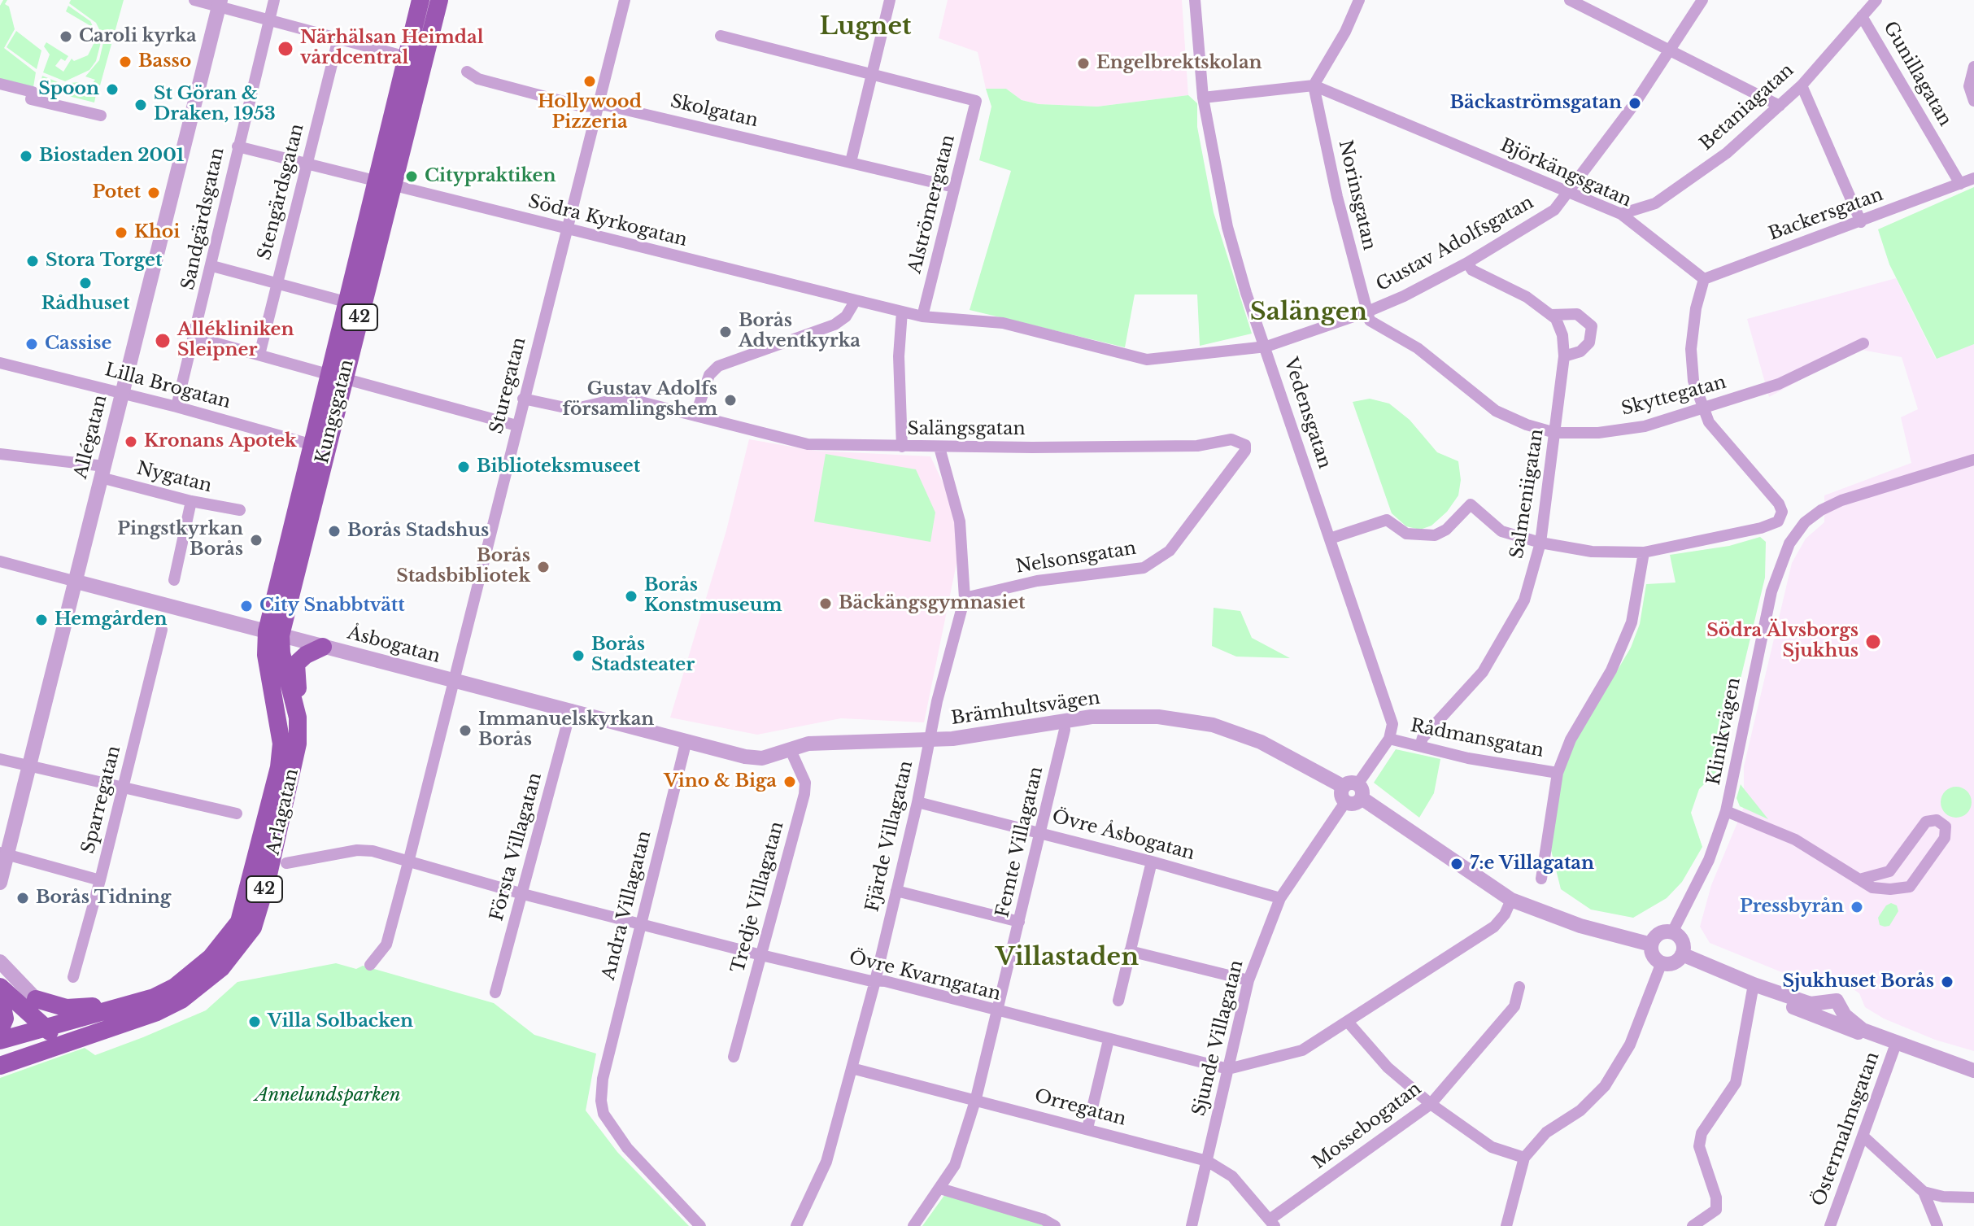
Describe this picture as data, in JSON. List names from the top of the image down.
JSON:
{
  "streets": {
    "main road": ["42", "Kungsgatan", "Arlagatan"],
    "street": [
      "Gunillagatan",
      "Betaniagatan",
      "Skolgatan",
      "Björkängsgatan",
      "Stengärdsgatan",
      "Norinsgatan",
      "Alströmergatan",
      "Backersgatan",
      "Sandgärdsgatan",
      "Södra Kyrkogatan",
      "Gustav Adolfsgatan",
      "Sturegatan",
      "Lilla Brogatan",
      "Skyttegatan",
      "Vedensgatan",
      "Salängsgatan",
      "Allégatan",
      "Nygatan",
      "Salmeniigatan",
      "Nelsonsgatan",
      "Åsbogatan",
      "Brämhultsvägen",
      "Klinikvägen",
      "Rådmansgatan",
      "Sparregatan",
      "Övre Åsbogatan",
      "Fjärde Villagatan",
      "Femte Villagatan",
      "Första Villagatan",
      "Tredje Villagatan",
      "Andra Villagatan",
      "Övre Kvarngatan",
      "Sjunde Villagatan",
      "Orregatan",
      "Mossebogatan",
      "Östermalmsgatan"
    ]
  },
  "crossings": [
    ["Gunillagatan", "Betaniagatan"],
    ["Gunillagatan", "Backersgatan"],
    ["Betaniagatan", "Björkängsgatan"],
    ["Skolgatan", "Alströmergatan"],
    ["Skolgatan", "Sturegatan"],
    ["Björkängsgatan", "Norinsgatan"],
    ["Björkängsgatan", "Backersgatan"],
    ["Björkängsgatan", "Gustav Adolfsgatan"],
    ["Stengärdsgatan", "Södra Kyrkogatan"],
    ["Norinsgatan", "Gustav Adolfsgatan"],
    ["Norinsgatan", "Skyttegatan"],
    ["Alströmergatan", "Gustav Adolfsgatan"],
    ["Sandgärdsgatan", "Södra Kyrkogatan"],
    ["Sandgärdsgatan", "Lilla Brogatan"],
    ["Södra Kyrkogatan", "Gustav Adolfsgatan"],
    ["Södra Kyrkogatan", "Sturegatan"],
    ["Södra Kyrkogatan", "Kungsgatan"],
    ["Gustav Adolfsgatan", "Skyttegatan"],
    ["Gustav Adolfsgatan", "Vedensgatan"],
    ["Sturegatan", "Åsbogatan"],
    ["Sturegatan", "Övre Kvarngatan"],
    ["Lilla Brogatan", "Kungsgatan"],
    ["Lilla Brogatan", "Allégatan"],
    ["Skyttegatan", "Salmeniigatan"],
    ["Kungsgatan", "Åsbogatan"],
    ["Kungsgatan", "Arlagatan"],
    ["Vedensgatan", "Rådmansgatan"],
    ["Salängsgatan", "Nelsonsgatan"],
    ["Salängsgatan", "Fjärde Villagatan"],
    ["Allégatan", "Nygatan"],
    ["Allégatan", "Åsbogatan"],
    ["Salmeniigatan", "Rådmansgatan"],
    ["Nelsonsgatan", "Fjärde Villagatan"],
    ["Åsbogatan", "Brämhultsvägen"],
    ["Åsbogatan", "Arlagatan"],
    ["Åsbogatan", "Första Villagatan"],
    ["Åsbogatan", "Tredje Villagatan"],
    ["Åsbogatan", "Andra Villagatan"],
    ["Brämhultsvägen", "Klinikvägen"],
    ["Brämhultsvägen", "Fjärde Villagatan"],
    ["Brämhultsvägen", "Femte Villagatan"],
    ["Brämhultsvägen", "Tredje Villagatan"],
    ["Brämhultsvägen", "Övre Kvarngatan"],
    ["Brämhultsvägen", "Sjunde Villagatan"],
    ["Övre Åsbogatan", "Fjärde Villagatan"],
    ["Övre Åsbogatan", "Femte Villagatan"],
    ["Övre Åsbogatan", "Sjunde Villagatan"],
    ["Fjärde Villagatan", "Övre Kvarngatan"],
    ["Fjärde Villagatan", "Orregatan"],
    ["Femte Villagatan", "Övre Kvarngatan"],
    ["Femte Villagatan", "Orregatan"],
    ["Första Villagatan", "Övre Kvarngatan"],
    ["Tredje Villagatan", "Övre Kvarngatan"],
    ["Andra Villagatan", "Övre Kvarngatan"],
    ["Övre Kvarngatan", "Sjunde Villagatan"],
    ["Sjunde Villagatan", "Orregatan"],
    ["Orregatan", "Mossebogatan"]
  ],
  "districts": ["Lugnet", "Salängen", "Villastaden"],
  "parks": ["Annelundsparken"],
  "places": [
    "Caroli kyrka",
    "Närhälsan Heimdal vårdcentral",
    "Basso",
    "Engelbrektskolan",
    "Hollywood Pizzeria",
    "Spoon",
    "Bäckaströmsgatan",
    "St Göran & Draken, 1953",
    "Biostaden 2001",
    "Citypraktiken",
    "Potet",
    "Khoi",
    "Stora Torget",
    "Rådhuset",
    "Borås Adventkyrka",
    "Allékliniken Sleipner",
    "Cassise",
    "Gustav Adolfs församlingshem",
    "Kronans Apotek",
    "Biblioteksmuseet",
    "Borås Stadshus",
    "Pingstkyrkan Borås",
    "Borås Stadsbibliotek",
    "Borås Konstmuseum",
    "Bäckängsgymnasiet",
    "City Snabbtvätt",
    "Hemgården",
    "Södra Älvsborgs Sjukhus",
    "Borås Stadsteater",
    "Immanuelskyrkan Borås",
    "Vino & Biga",
    "7:e Villagatan",
    "Borås Tidning",
    "Pressbyrån",
    "Sjukhuset Borås",
    "Villa Solbacken"
  ]
}
